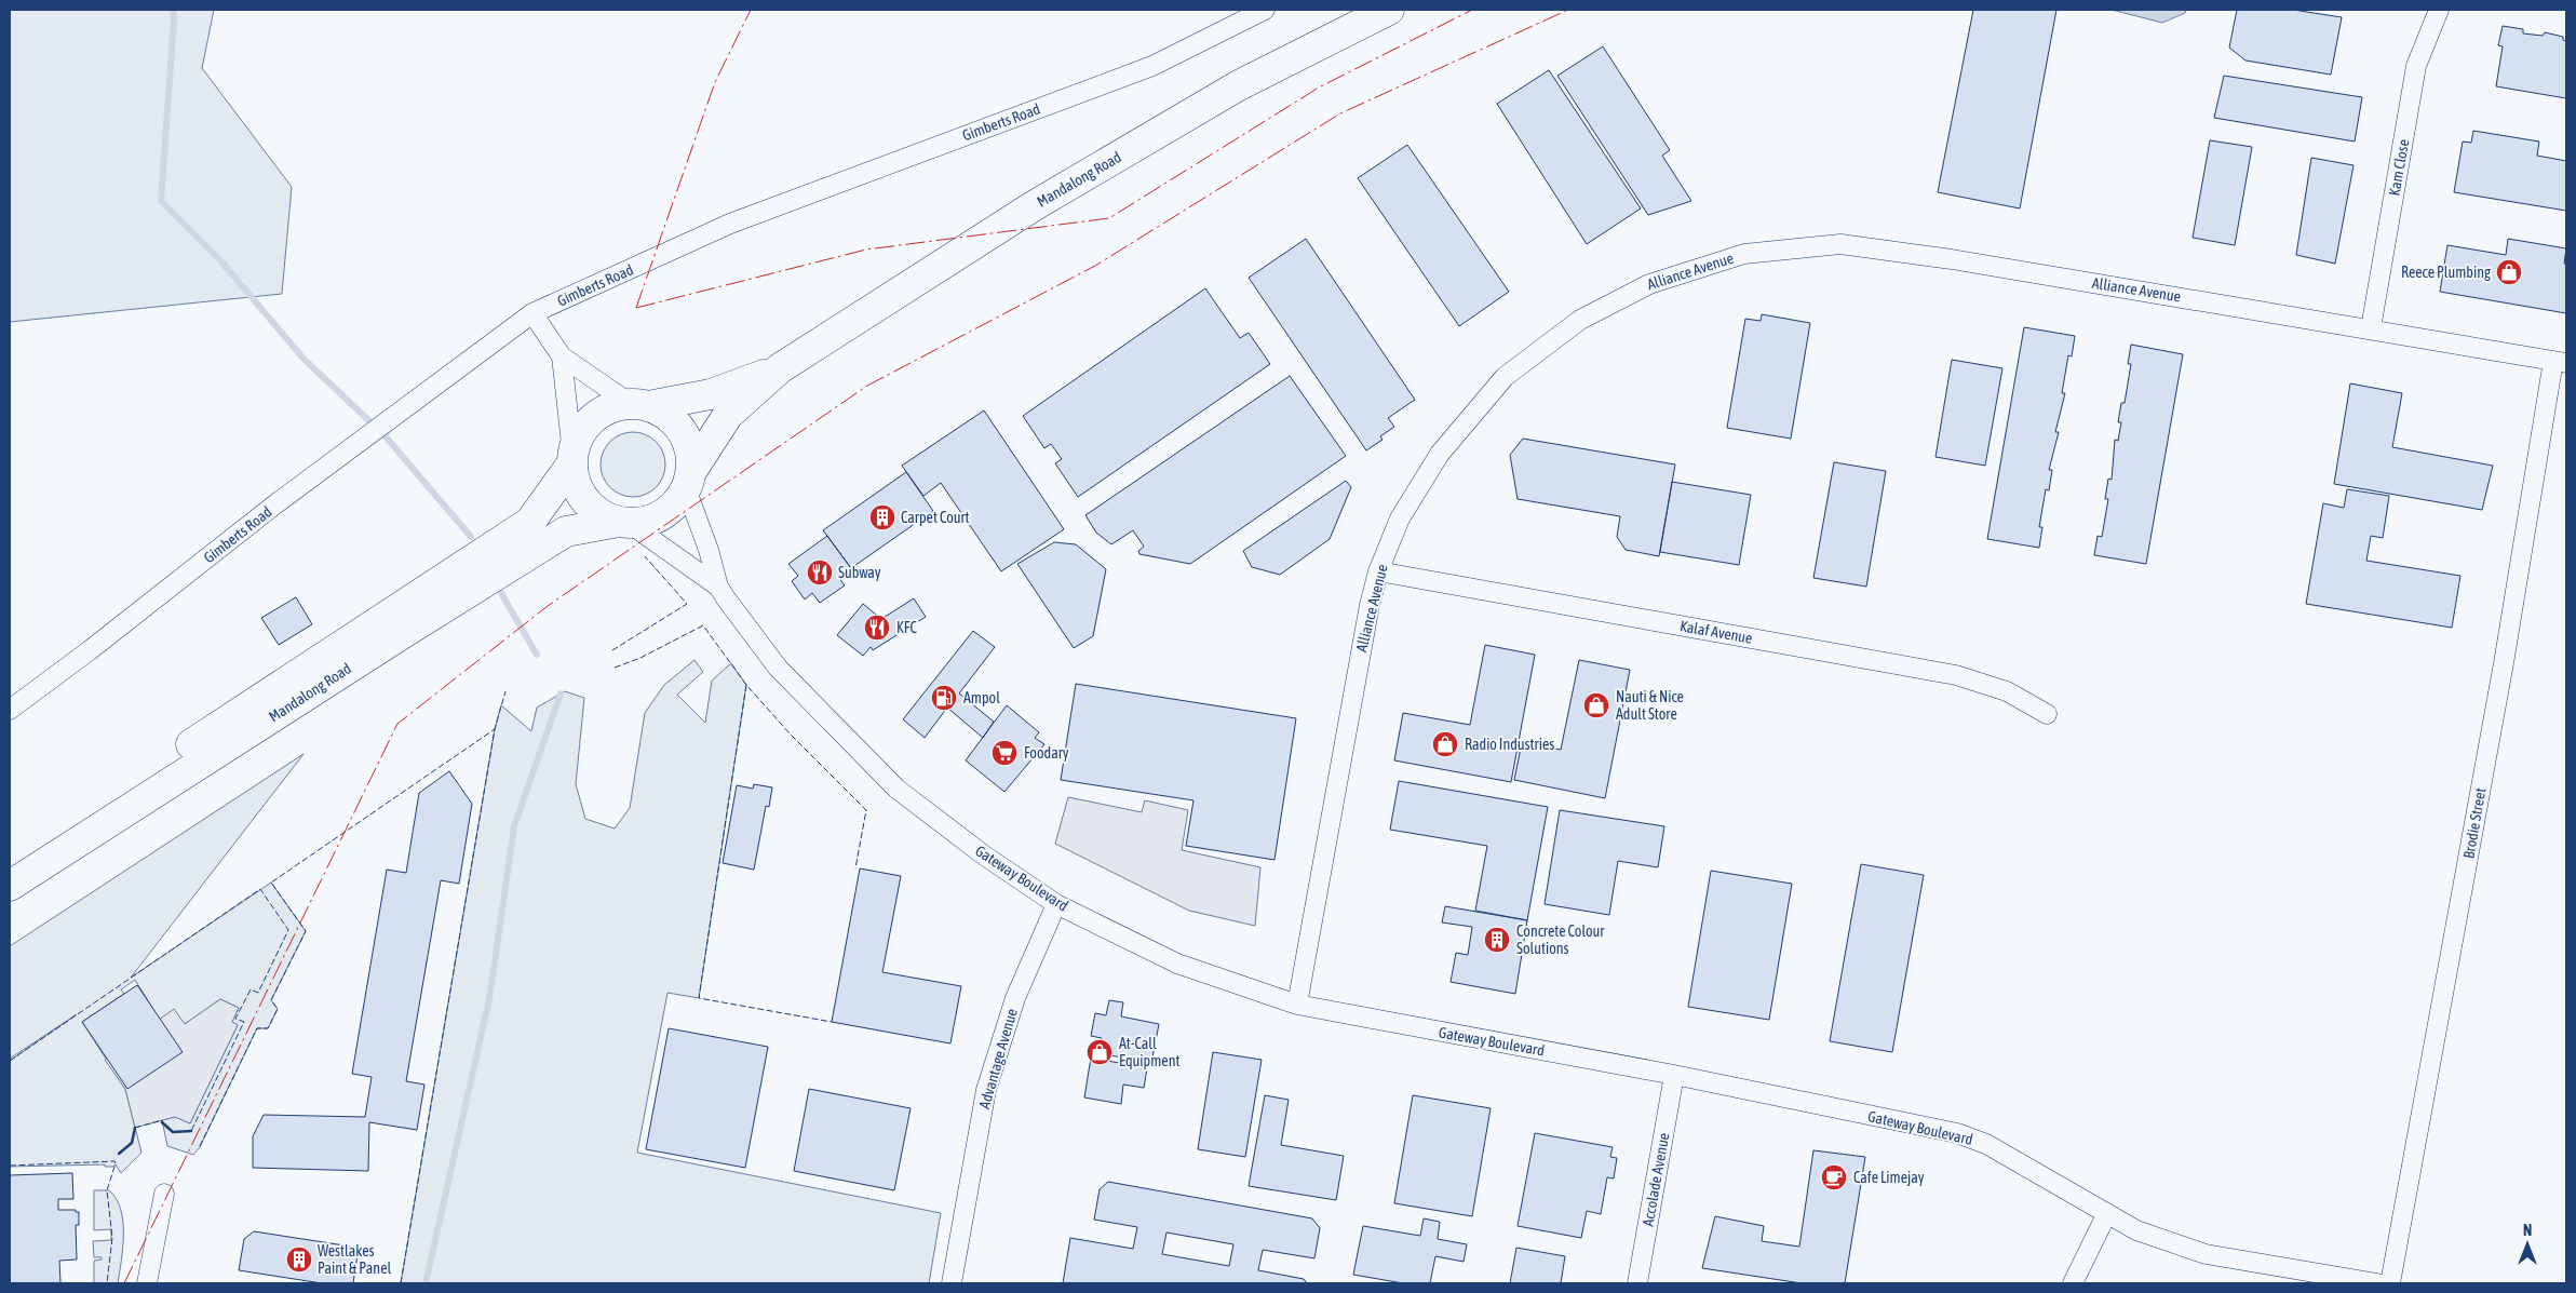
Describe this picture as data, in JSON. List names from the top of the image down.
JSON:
{
  "streets": {
    "main road": ["Mandalong Road"],
    "street": [
      "Gimberts Road",
      "Kam Close",
      "Alliance Avenue",
      "Kalaf Avenue",
      "Brodie Street",
      "Gateway Boulevard",
      "Advantage Avenue",
      "Accolade Avenue"
    ]
  },
  "crossings": [
    ["Kam Close", "Alliance Avenue"],
    ["Mandalong Road", "Gateway Boulevard"],
    ["Alliance Avenue", "Kalaf Avenue"],
    ["Alliance Avenue", "Brodie Street"],
    ["Alliance Avenue", "Gateway Boulevard"],
    ["Gateway Boulevard", "Advantage Avenue"],
    ["Gateway Boulevard", "Accolade Avenue"]
  ],
  "places": {
    "shop": [
      "Reece Plumbing",
      "Nauti & Nice Adult Store",
      "Radio Industries",
      "At-Call Equipment"
    ],
    "building": ["Carpet Court", "Concrete Colour Solutions", "Westlakes Paint & Panel"],
    "restaurant": ["Subway", "KFC"],
    "fuel station": ["Ampol"],
    "supermarket": ["Foodary"],
    "cafe": ["Cafe Limejay"]
  },
  "north": "top"
}
